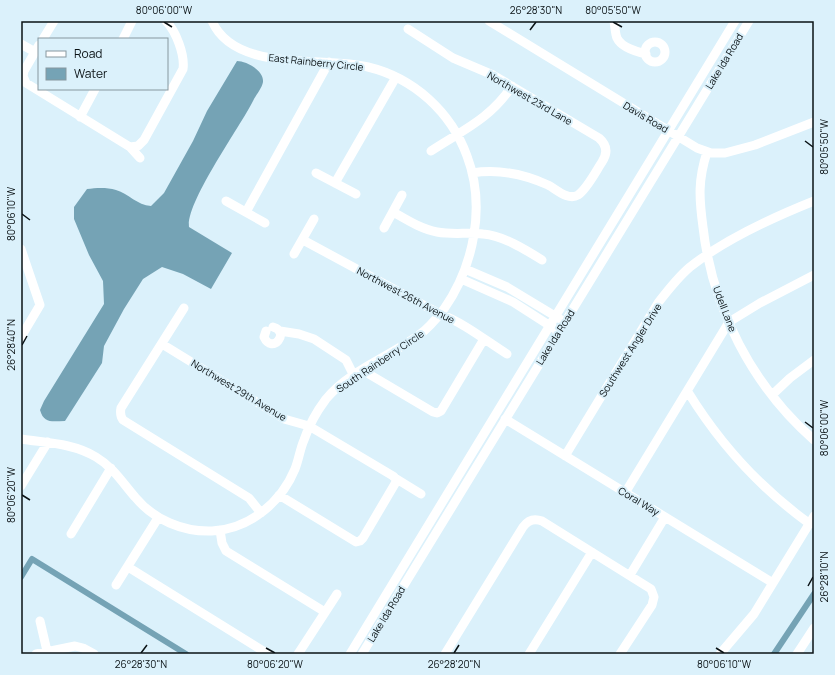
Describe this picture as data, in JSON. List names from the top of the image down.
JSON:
{
  "streets": {
    "street": [
      "Lake Ida Road",
      "East Rainberry Circle",
      "Northwest 23rd Lane",
      "Davis Road",
      "Northwest 26th Avenue",
      "Udell Lane",
      "Southwest Angler Drive",
      "South Rainberry Circle",
      "Northwest 29th Avenue",
      "Coral Way"
    ]
  },
  "crossings": [
    ["Lake Ida Road", "Davis Road"],
    ["Lake Ida Road", "Coral Way"],
    ["East Rainberry Circle", "South Rainberry Circle"],
    ["Northwest 23rd Lane", "South Rainberry Circle"],
    ["Davis Road", "Udell Lane"],
    ["Northwest 26th Avenue", "South Rainberry Circle"],
    ["Udell Lane", "Southwest Angler Drive"],
    ["Southwest Angler Drive", "Coral Way"],
    ["South Rainberry Circle", "Northwest 29th Avenue"]
  ],
  "legend": ["Road", "Water"],
  "coordinates": [
    "80°06'00\"W",
    "26°28'30\"N",
    "80°05'50\"W",
    "80°06'10\"W",
    "26°28'40\"N",
    "80°06'20\"W",
    "26°28'10\"N",
    "26°28'20\"N"
  ]
}
